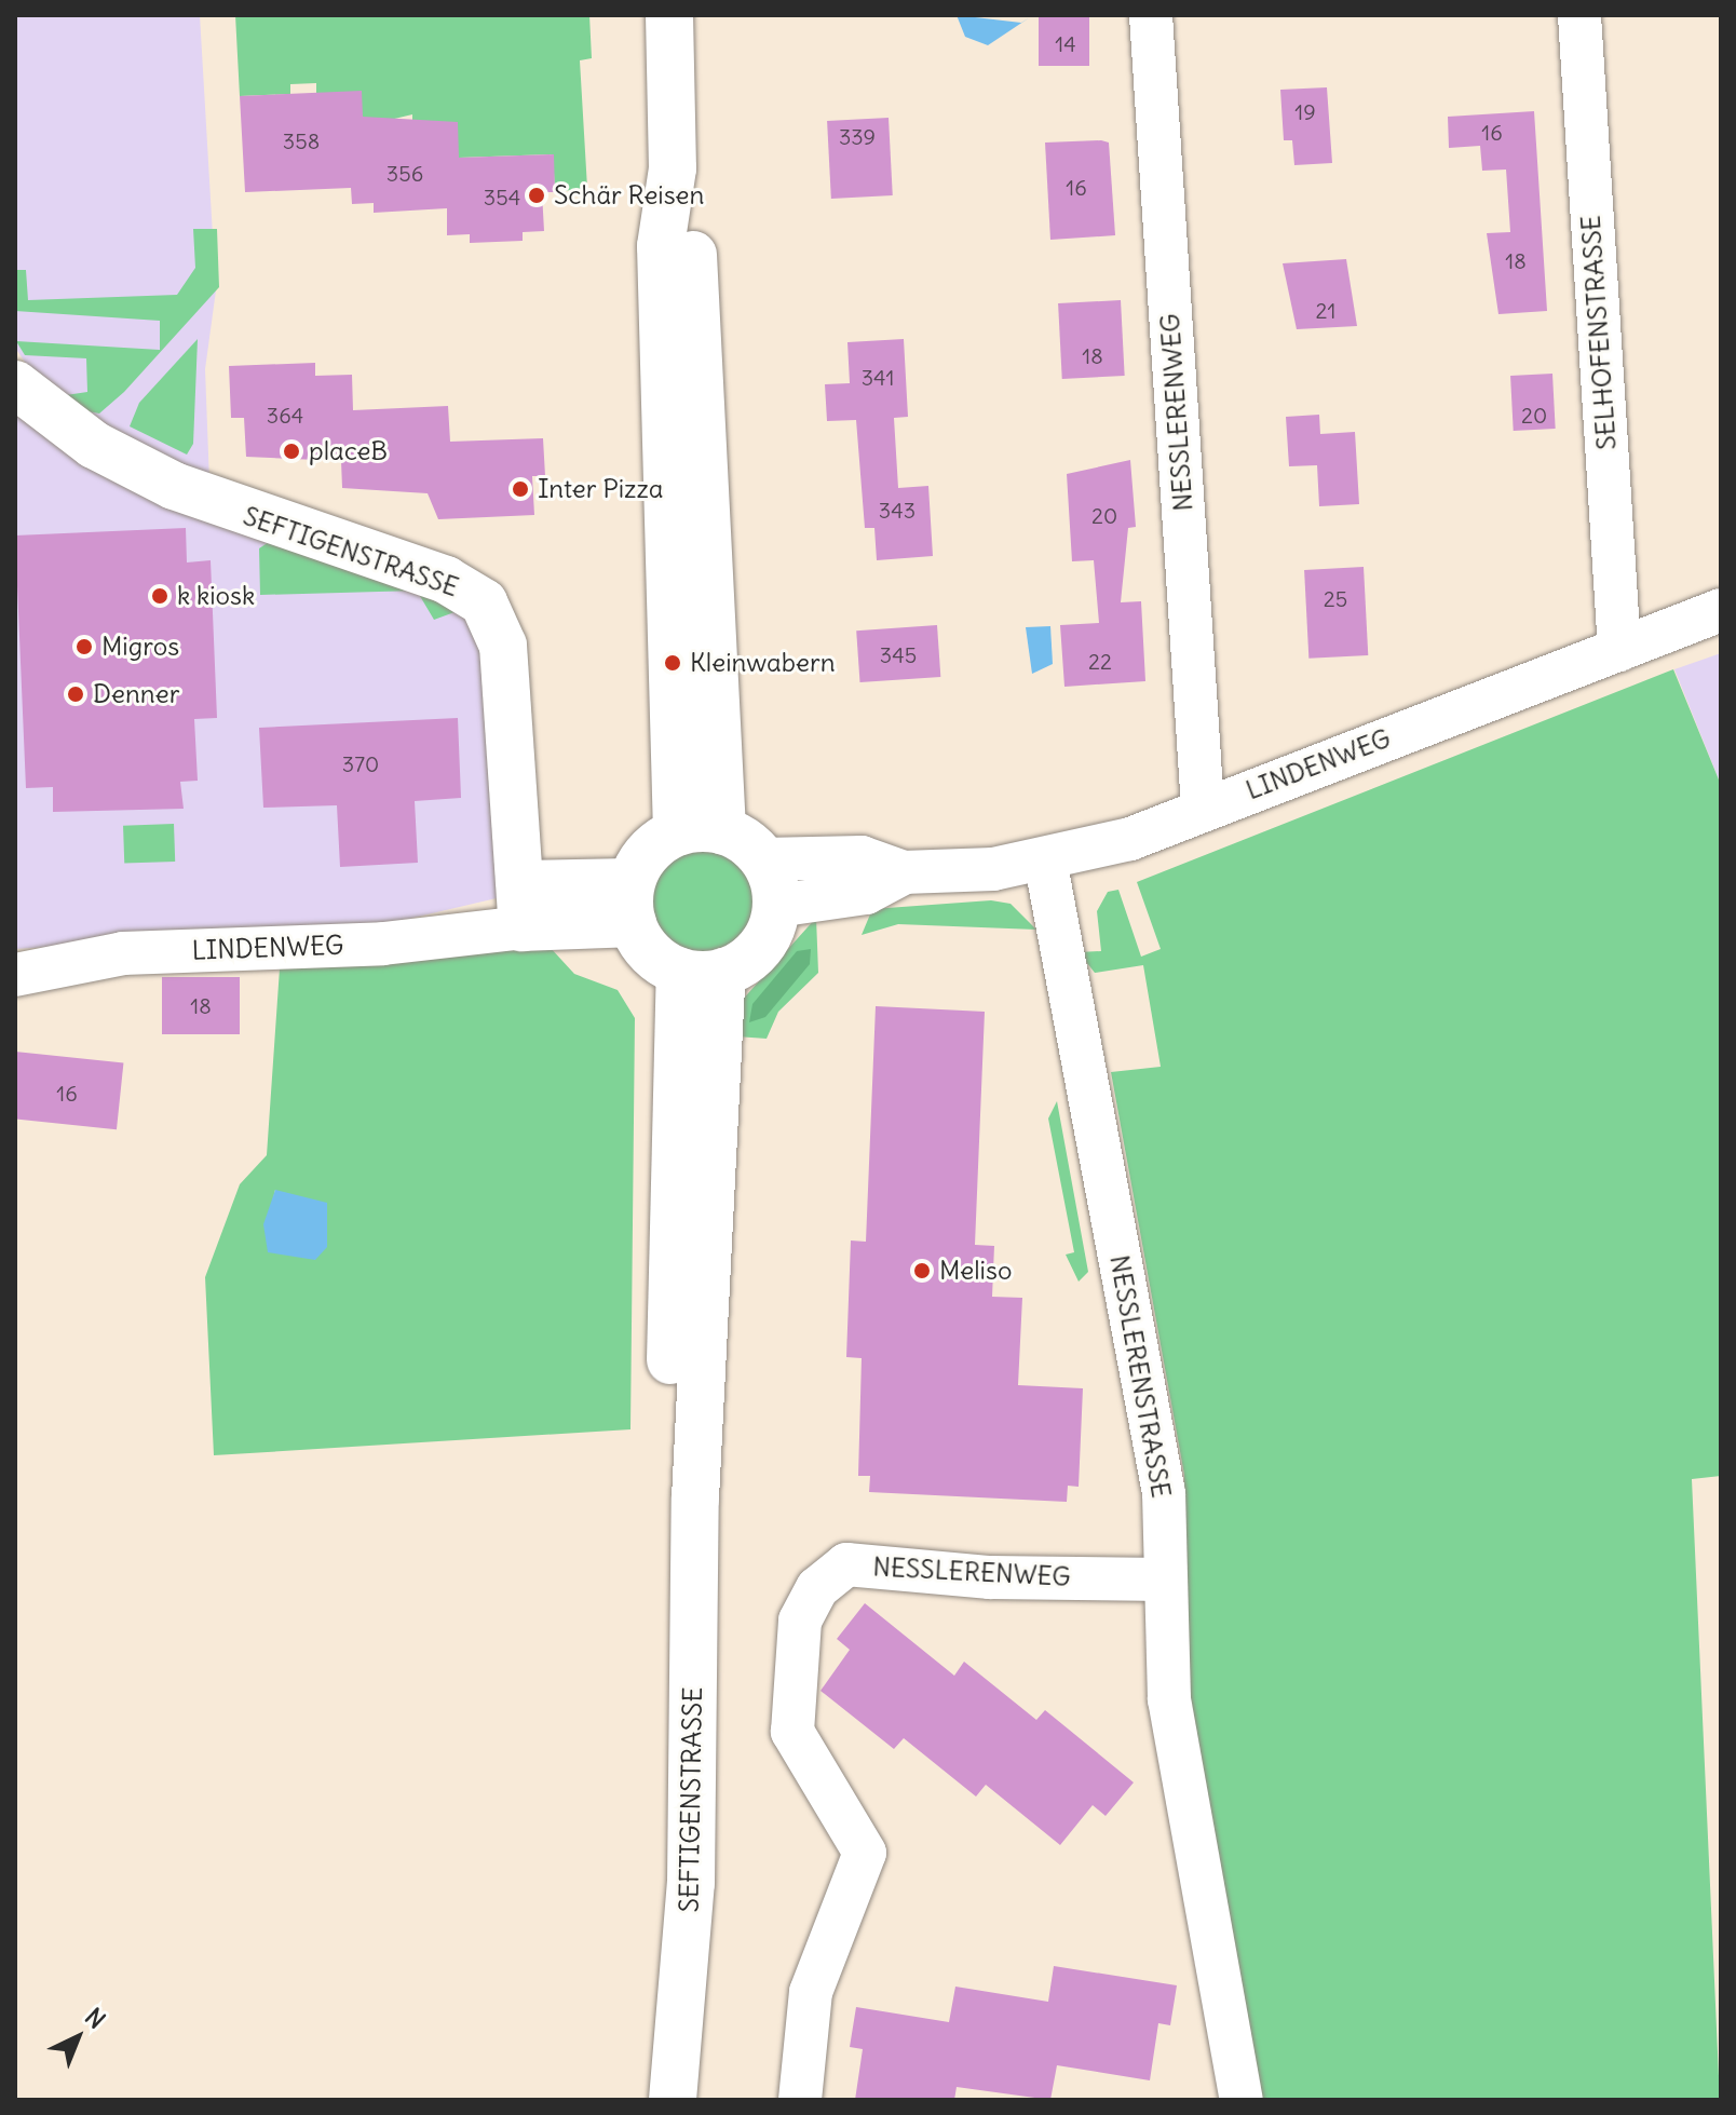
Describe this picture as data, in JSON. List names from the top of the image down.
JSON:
{
  "streets": {
    "main road": ["SEFTIGENSTRASSE", "LINDENWEG"],
    "street": ["SELHOFENSTRASSE", "NESSLERENWEG", "NESSLERENSTRASSE"]
  },
  "crossings": [
    ["SELHOFENSTRASSE", "LINDENWEG"],
    ["NESSLERENWEG", "LINDENWEG"],
    ["NESSLERENWEG", "NESSLERENSTRASSE"],
    ["SEFTIGENSTRASSE", "LINDENWEG"],
    ["LINDENWEG", "NESSLERENSTRASSE"]
  ],
  "places": [
    "Schär Reisen",
    "placeB",
    "Inter Pizza",
    "k kiosk",
    "Migros",
    "Kleinwabern",
    "Denner",
    "Meliso"
  ],
  "house_numbers": [
    "14",
    "19",
    "16",
    "339",
    "358",
    "356",
    "16",
    "354",
    "18",
    "21",
    "18",
    "341",
    "364",
    "20",
    "343",
    "20",
    "25",
    "345",
    "22",
    "370",
    "18",
    "16"
  ],
  "north": "top right"
}
